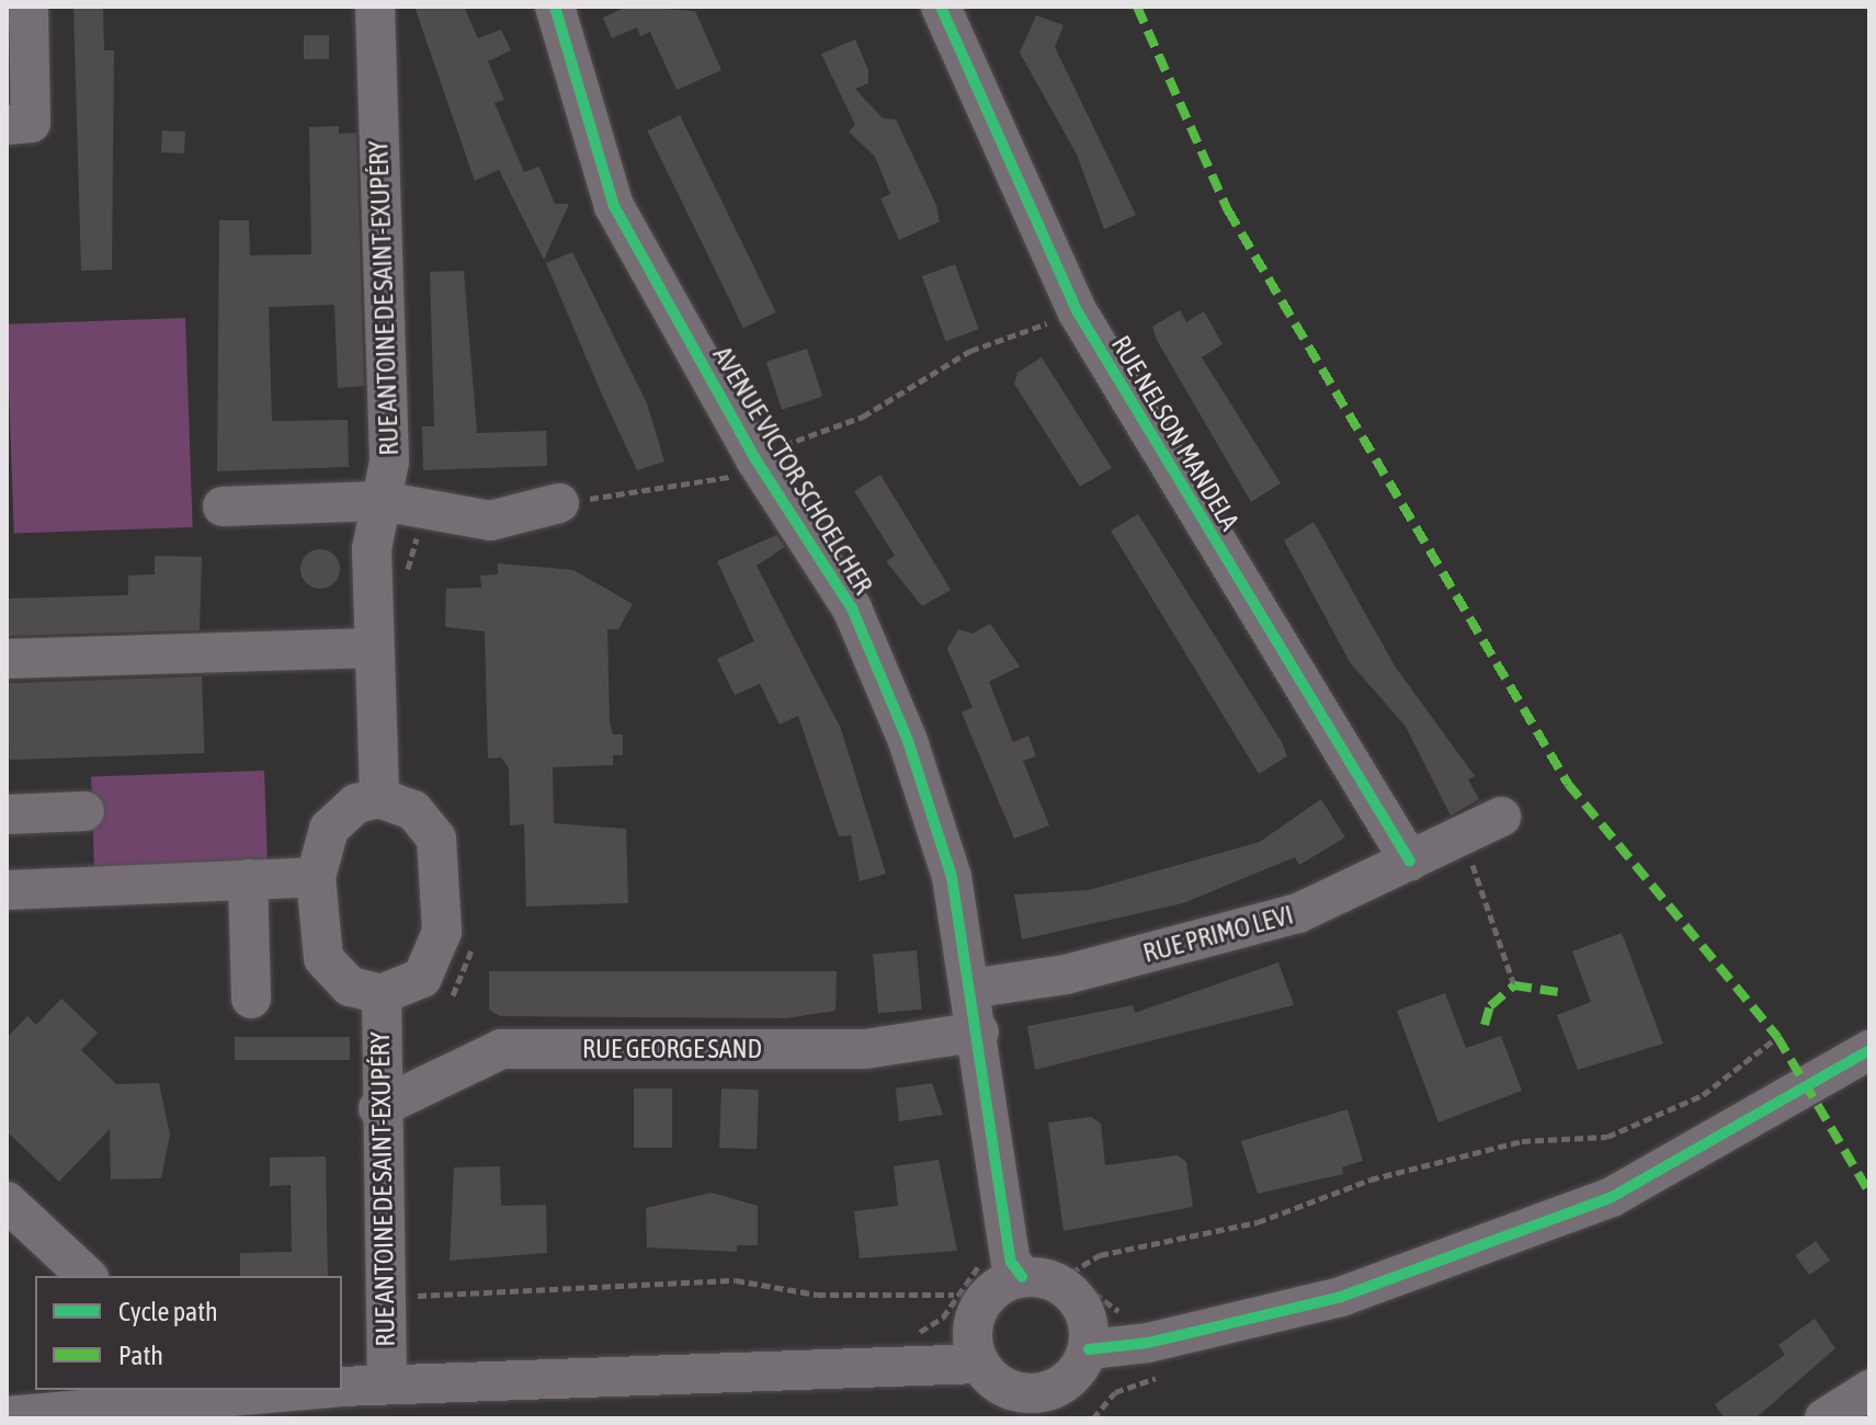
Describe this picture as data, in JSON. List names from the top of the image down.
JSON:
{
  "streets": {
    "street": [
      "RUE ANTOINE DE SAINT-EXUPÉRY",
      "RUE NELSON MANDELA",
      "AVENUE VICTOR SCHOELCHER",
      "RUE PRIMO LEVI",
      "RUE GEORGE SAND"
    ]
  },
  "crossings": [
    ["RUE ANTOINE DE SAINT-EXUPÉRY", "RUE GEORGE SAND"],
    ["RUE NELSON MANDELA", "RUE PRIMO LEVI"],
    ["AVENUE VICTOR SCHOELCHER", "RUE PRIMO LEVI"],
    ["AVENUE VICTOR SCHOELCHER", "RUE GEORGE SAND"]
  ],
  "legend": ["Cycle path", "Path"]
}
